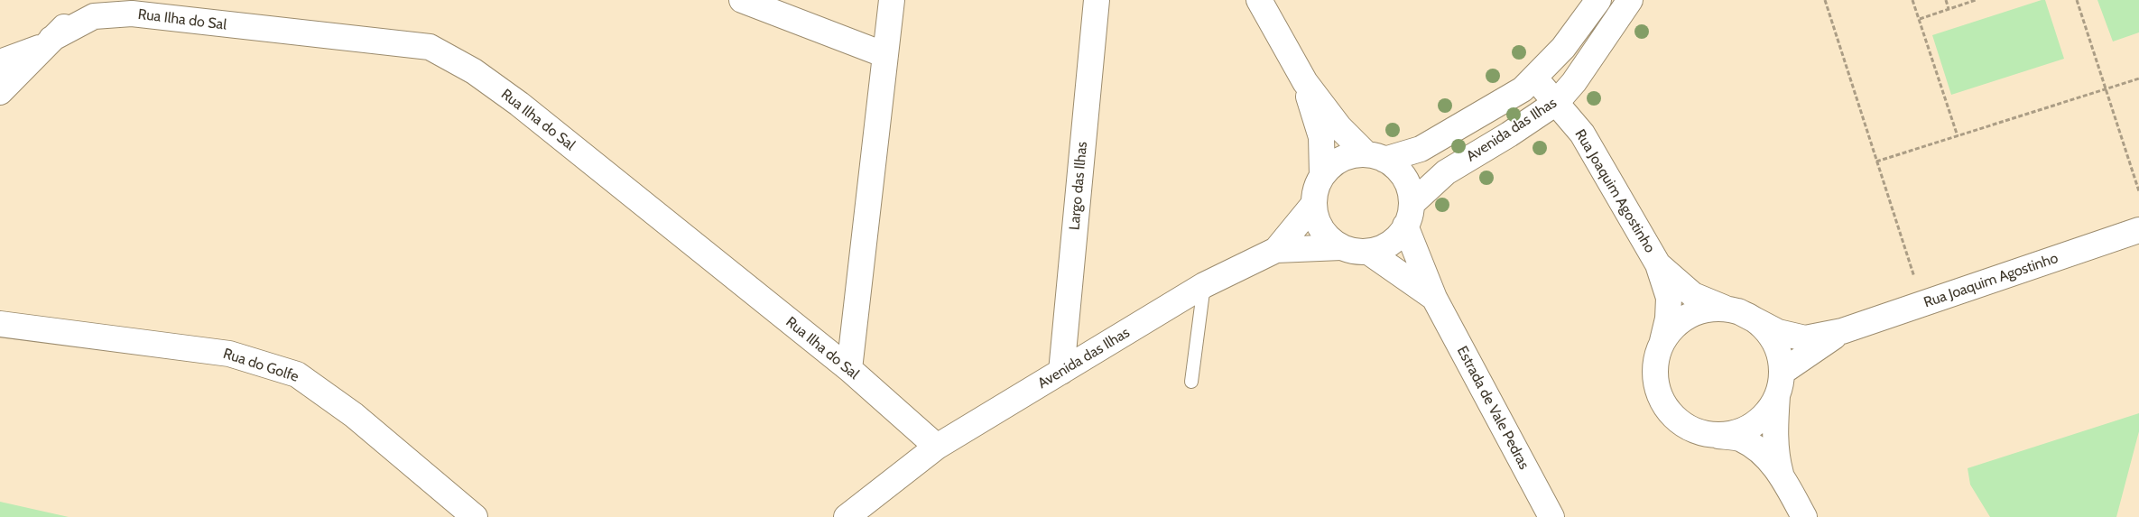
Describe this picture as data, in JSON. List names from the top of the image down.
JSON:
{
  "streets": {
    "street": [
      "Rua Ilha do Sal",
      "Avenida das Ilhas",
      "Largo das Ilhas",
      "Rua Joaquim Agostinho",
      "Rua do Golfe",
      "Estrada de Vale Pedras"
    ]
  },
  "crossings": [
    ["Rua Ilha do Sal", "Avenida das Ilhas"],
    ["Avenida das Ilhas", "Largo das Ilhas"],
    ["Avenida das Ilhas", "Rua Joaquim Agostinho"],
    ["Avenida das Ilhas", "Estrada de Vale Pedras"]
  ]
}
